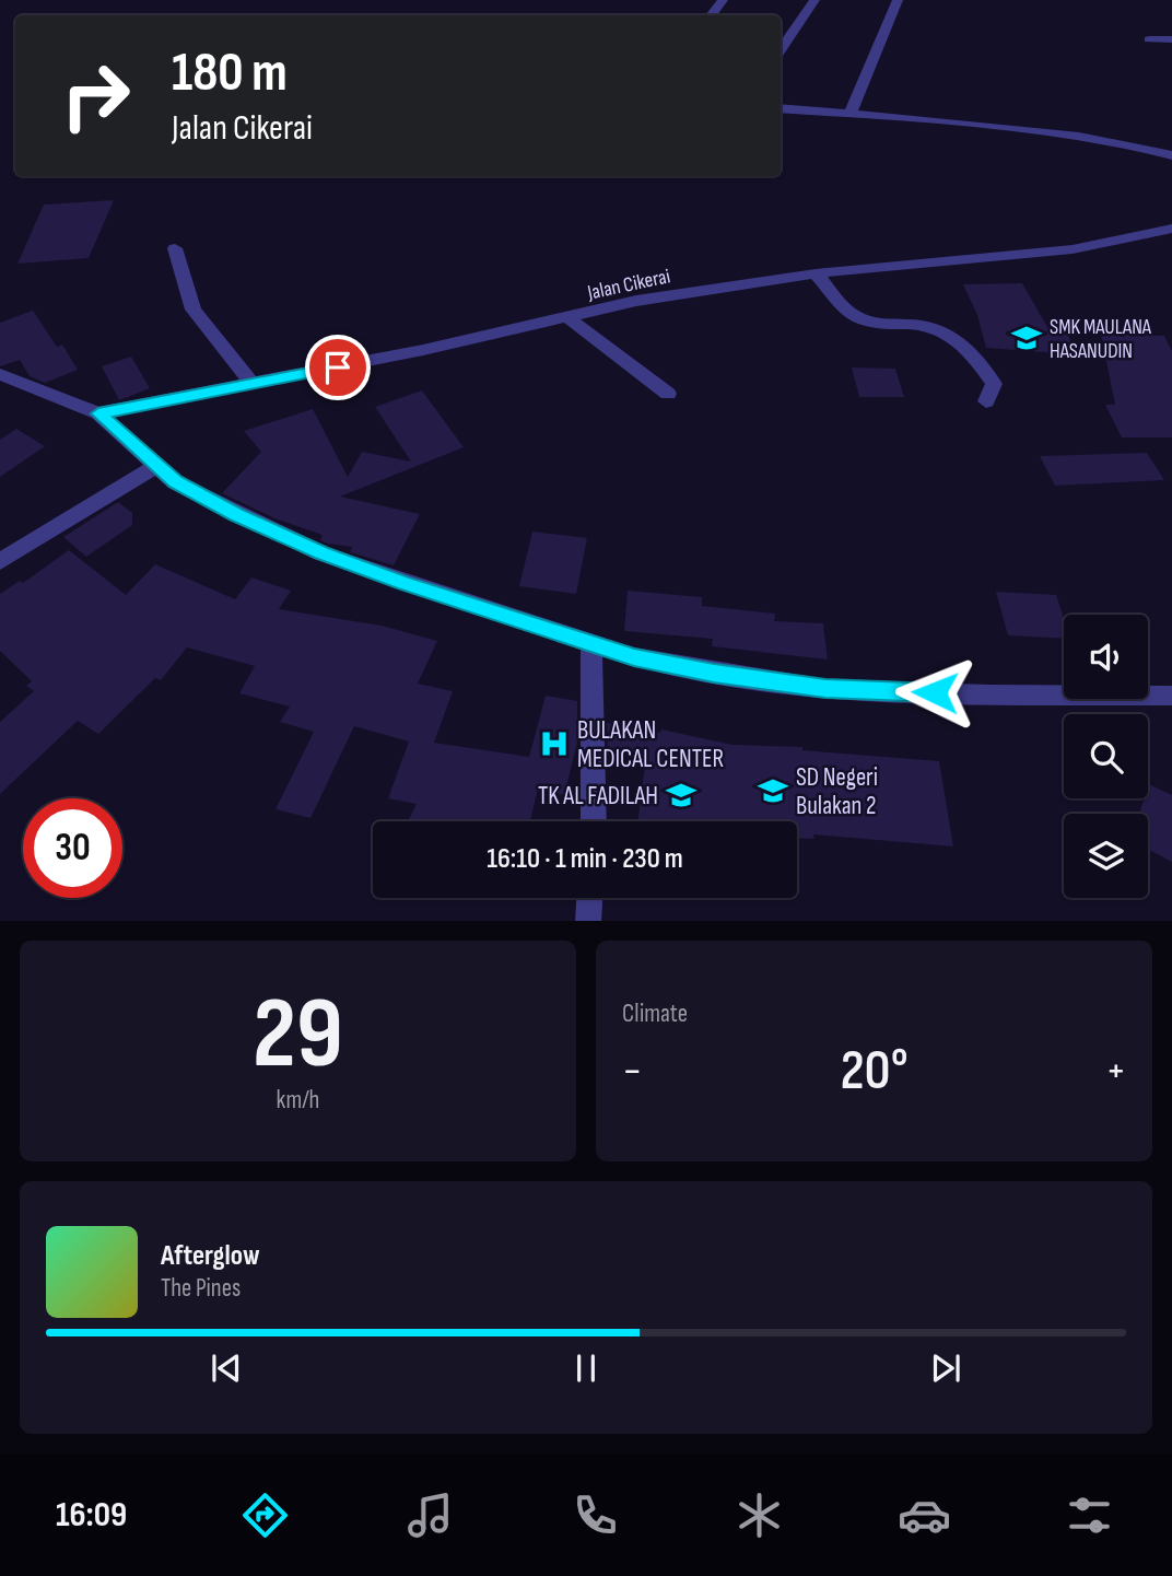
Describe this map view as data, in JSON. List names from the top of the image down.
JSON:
{
  "streets": {
    "street": ["Jalan Cikerai"]
  },
  "places": {
    "school or university": ["SMK MAULANA HASANUDIN", "SD Negeri Bulakan 2", "TK AL FADILAH"],
    "hospital": ["BULAKAN MEDICAL CENTER"]
  },
  "page": {
    "turn": ["180 m", "Jalan Cikerai"],
    "limit": "30",
    "trip": "16:10 · 1 min · 230 m",
    "tile": [
      ["29", "km/h"],
      "Climate"
    ],
    "heat": ["−", "20°", "+"],
    "song": ["Afterglow", "The Pines"],
    "tabs": "16:09"
  }
}
